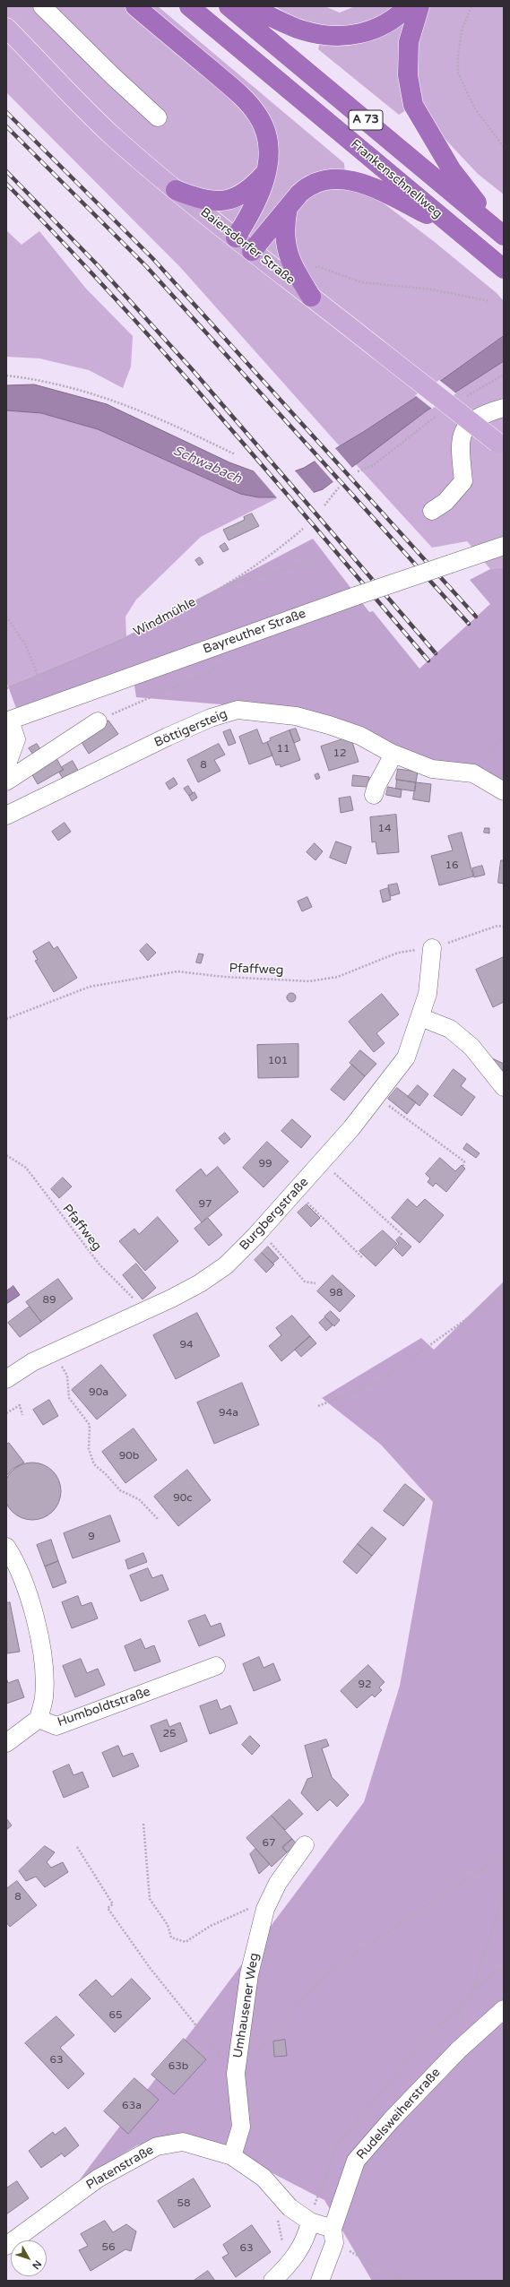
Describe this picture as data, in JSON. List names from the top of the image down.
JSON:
{
  "streets": {
    "highway": ["A 73", "Frankenschnellweg"],
    "main road": ["Baiersdorfer Straße"],
    "street": [
      "Bayreuther Straße",
      "Böttigersteig",
      "Burgbergstraße",
      "Humboldtstraße",
      "Umhausener Weg",
      "Rudelsweiherstraße",
      "Platenstraße"
    ],
    "path": ["Windmühle", "Pfaffweg"]
  },
  "crossings": [
    ["Pfaffweg", "Burgbergstraße"],
    ["Umhausener Weg", "Platenstraße"],
    ["Rudelsweiherstraße", "Platenstraße"]
  ],
  "water": ["Schwabach"],
  "house_numbers": [
    "11",
    "12",
    "8",
    "14",
    "16",
    "101",
    "99",
    "97",
    "98",
    "89",
    "94",
    "90a",
    "94a",
    "90b",
    "90c",
    "9",
    "92",
    "25",
    "67",
    "8",
    "65",
    "63",
    "63b",
    "63a",
    "58",
    "56",
    "63"
  ],
  "north": "bottom right"
}
